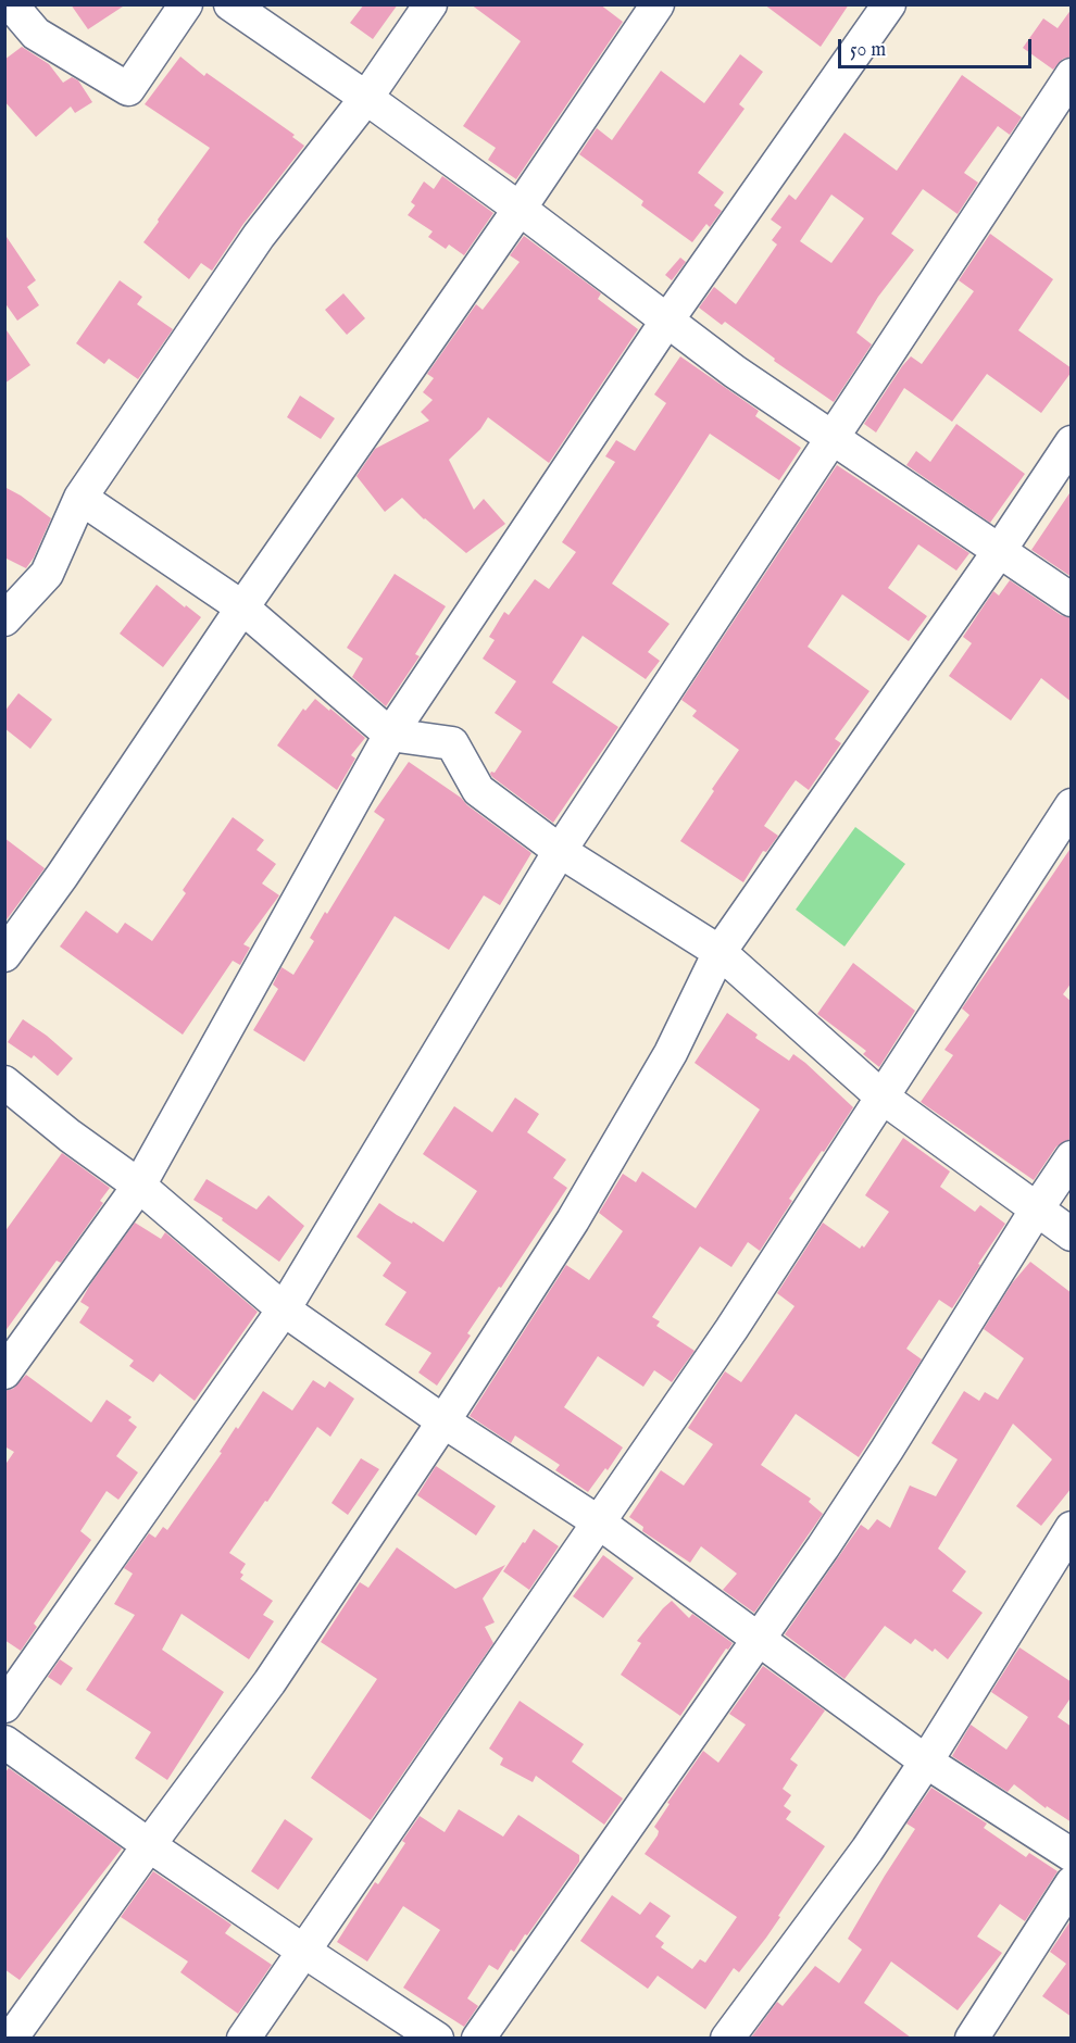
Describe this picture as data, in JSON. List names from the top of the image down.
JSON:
{
  "scale_bar": "50 m"
}
